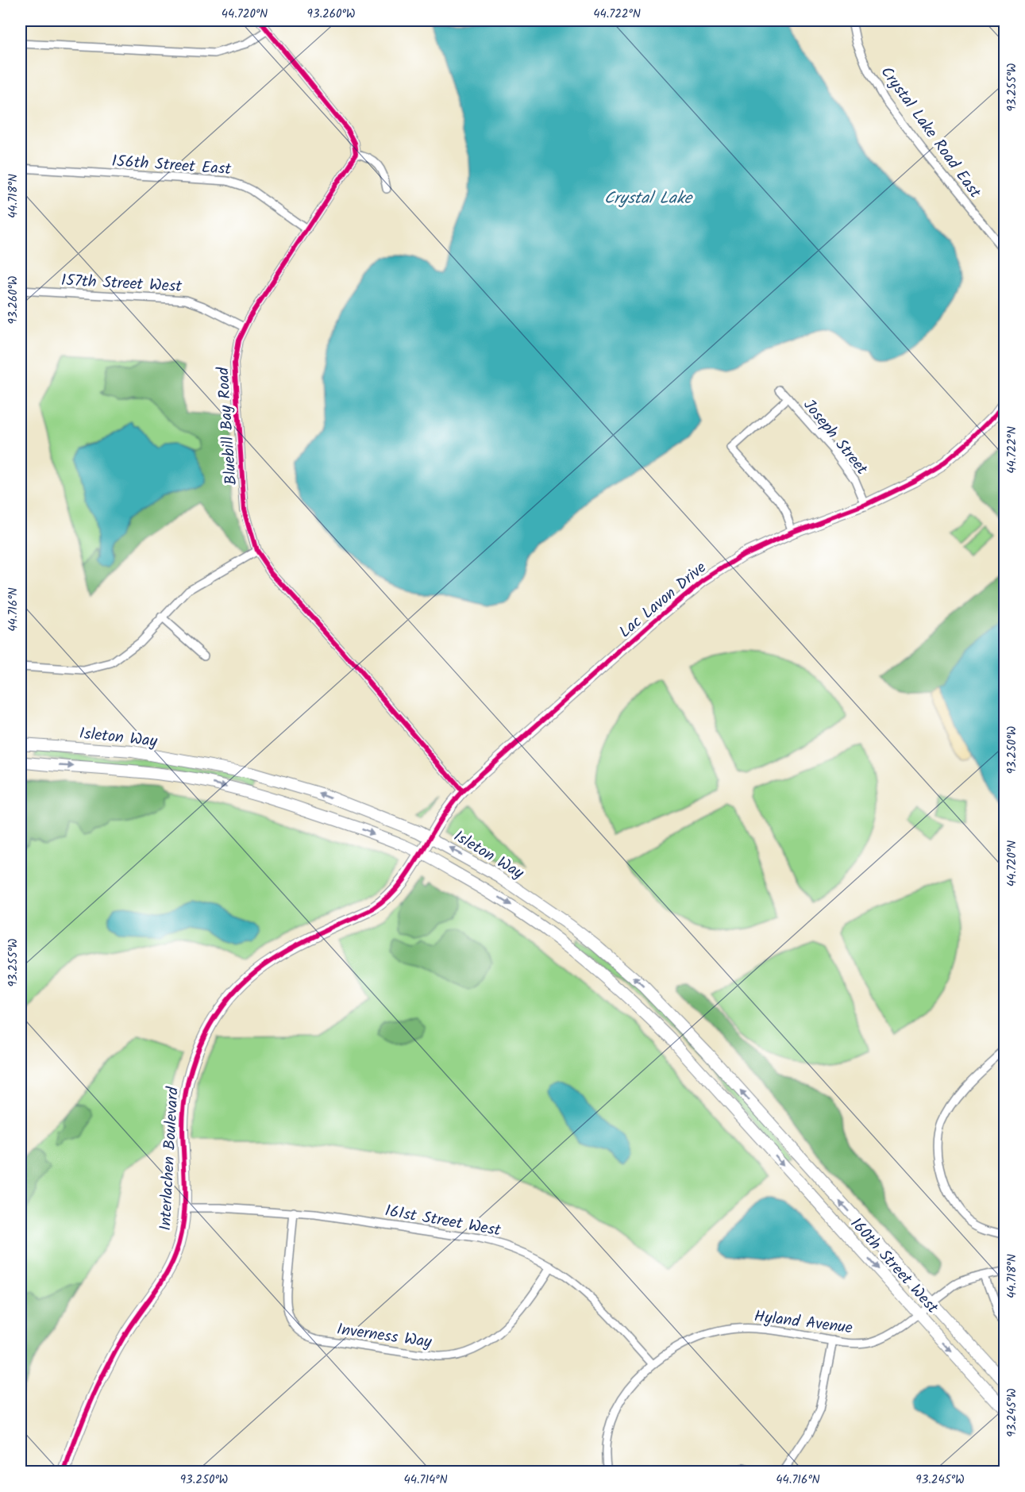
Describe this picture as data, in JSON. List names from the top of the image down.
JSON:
{
  "streets": {
    "main road": [
      "Lac Lavon Drive",
      "Isleton Way",
      "Interlachen Boulevard",
      "160th Street West"
    ],
    "street": [
      "Crystal Lake Road East",
      "156th Street East",
      "157th Street West",
      "Bluebill Bay Road",
      "Joseph Street",
      "161st Street West",
      "Hyland Avenue",
      "Inverness Way"
    ]
  },
  "crossings": [
    ["156th Street East", "Bluebill Bay Road"],
    ["157th Street West", "Bluebill Bay Road"],
    ["Bluebill Bay Road", "Lac Lavon Drive"],
    ["Joseph Street", "Lac Lavon Drive"],
    ["Lac Lavon Drive", "Isleton Way"],
    ["Lac Lavon Drive", "Interlachen Boulevard"],
    ["Isleton Way", "Interlachen Boulevard"],
    ["Isleton Way", "160th Street West"],
    ["Interlachen Boulevard", "161st Street West"],
    ["161st Street West", "Hyland Avenue"],
    ["161st Street West", "Inverness Way"],
    ["160th Street West", "Hyland Avenue"]
  ],
  "water": ["Crystal Lake"],
  "coordinates": [
    "44.720°N",
    "93.260°W",
    "44.722°N",
    "93.255°W",
    "44.718°N",
    "44.716°N",
    "93.250°W",
    "93.245°W",
    "44.714°N"
  ]
}
